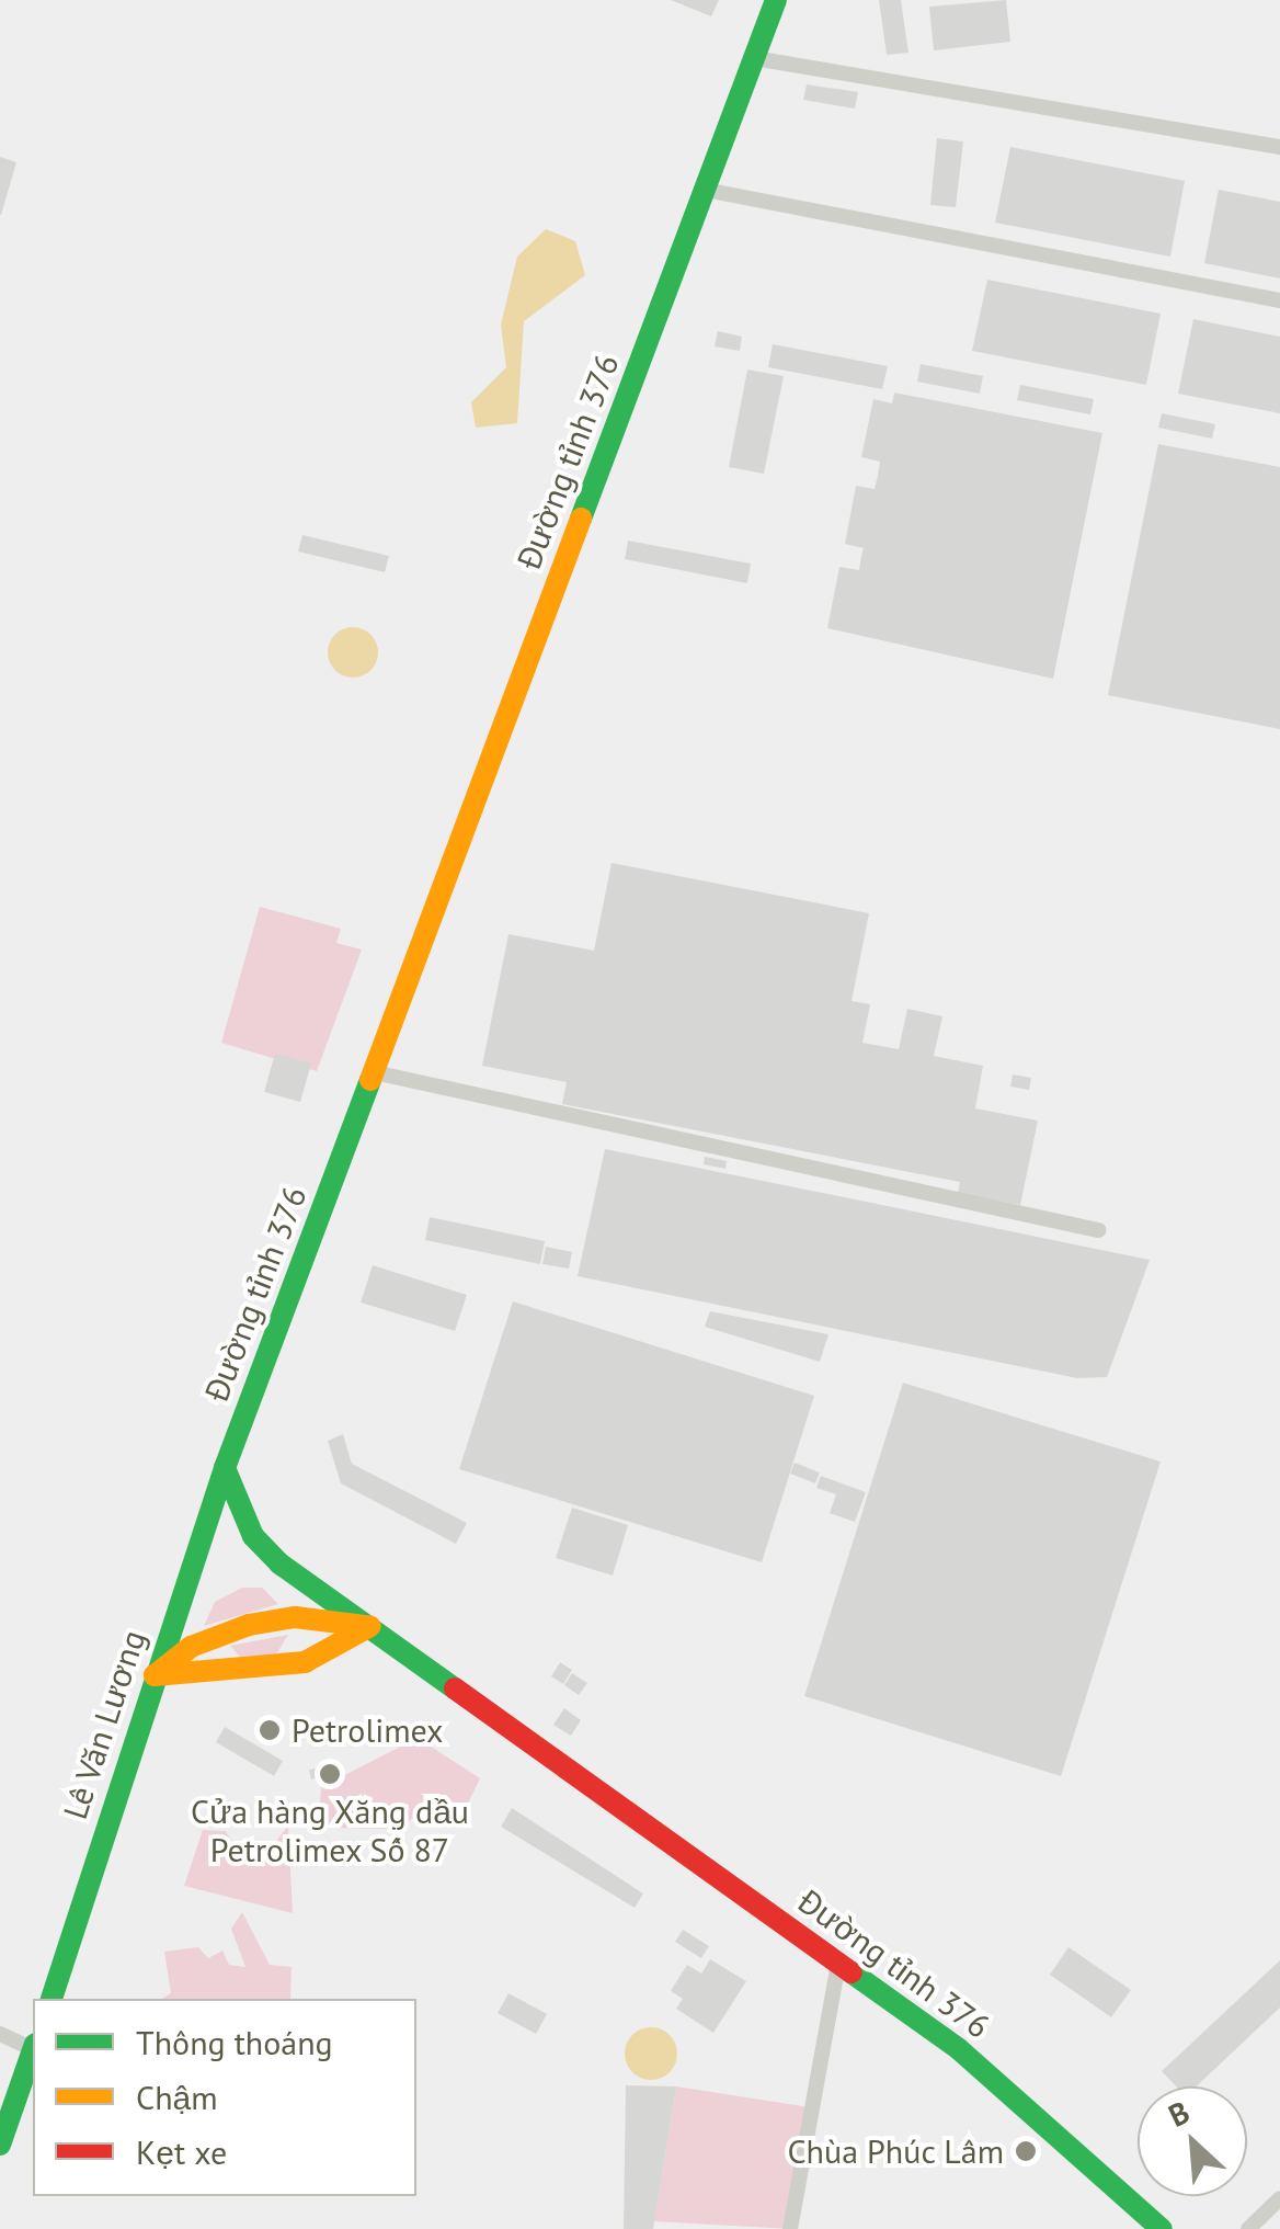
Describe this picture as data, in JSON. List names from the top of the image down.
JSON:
{
  "streets": {
    "main road": ["Đường tỉnh 376", "Lê Văn Lương"]
  },
  "crossings": [
    ["Đường tỉnh 376", "Lê Văn Lương"]
  ],
  "places": ["Petrolimex", "Cửa hàng Xăng dầu Petrolimex Số 87", "Chùa Phúc Lâm"],
  "legend": ["Thông thoáng", "Chậm", "Kẹt xe"],
  "north": "top left"
}
